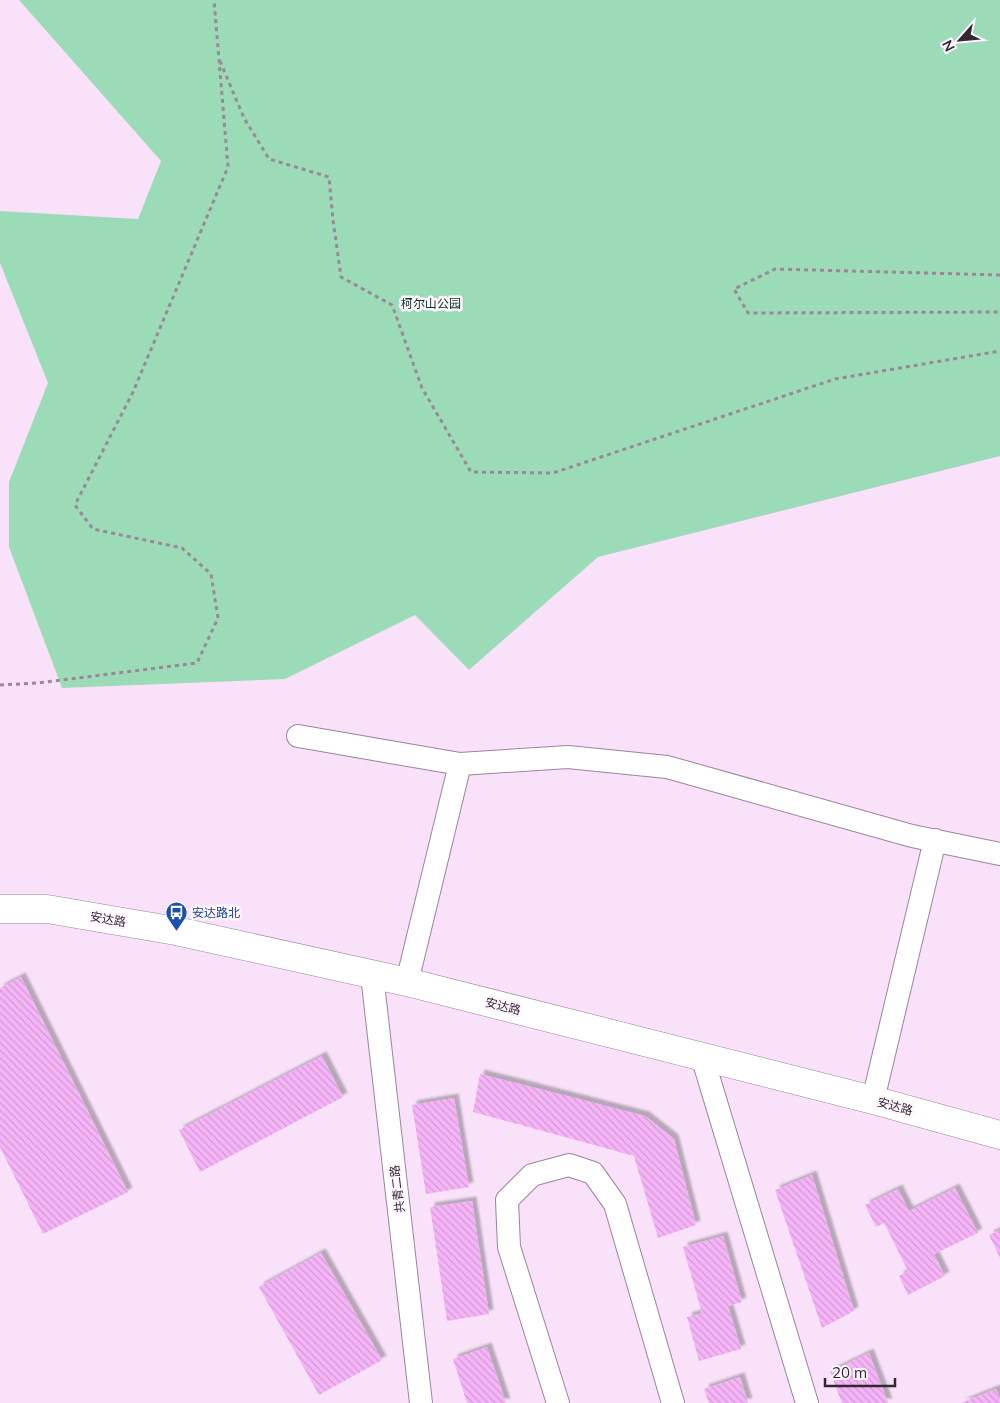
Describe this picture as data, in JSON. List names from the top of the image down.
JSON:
{
  "streets": {
    "street": ["安达路", "共青二路"]
  },
  "crossings": [
    ["安达路", "共青二路"]
  ],
  "parks": ["柯尔山公园"],
  "places": {
    "bus stop": ["安达路北"]
  },
  "scale_bar": "20 m",
  "north": "bottom left"
}
